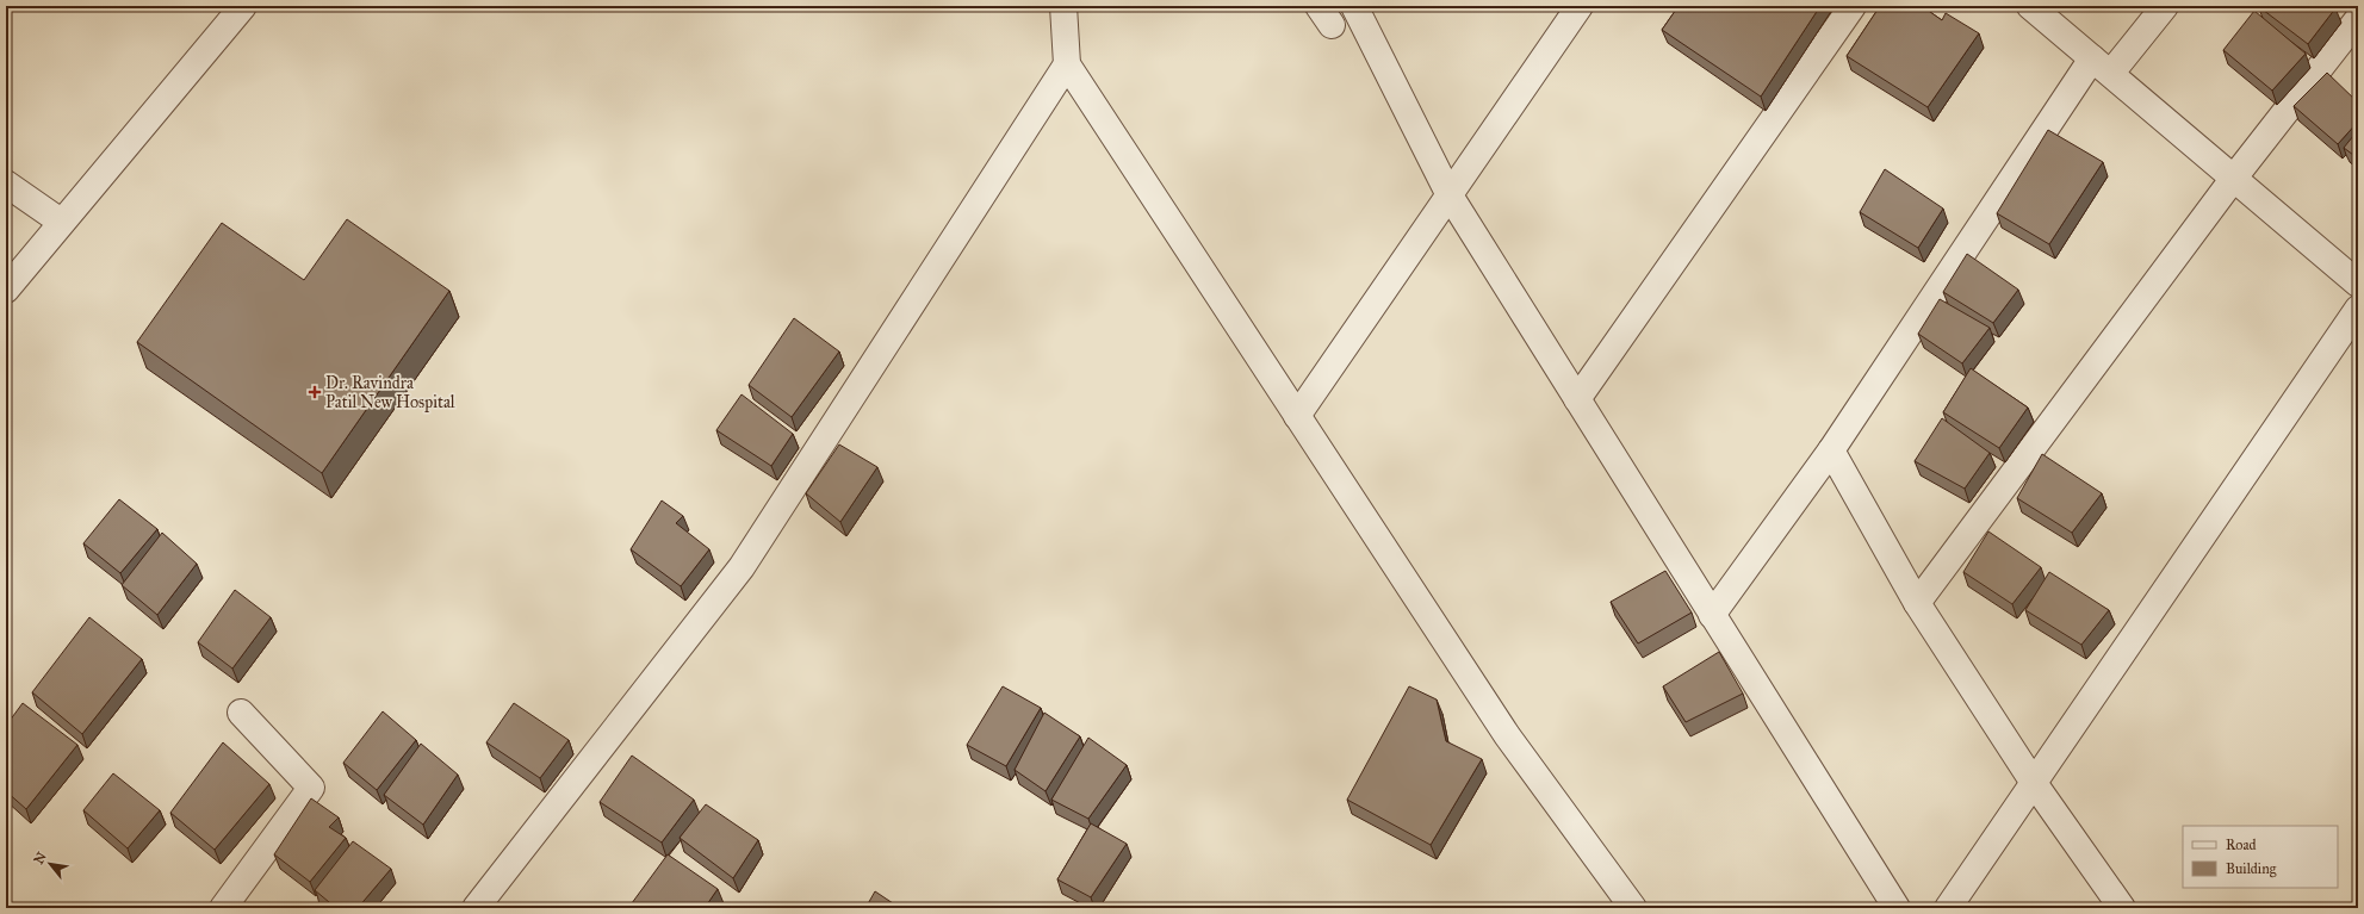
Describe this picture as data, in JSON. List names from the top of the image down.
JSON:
{
  "places": {
    "health": ["Dr. Ravindra Patil New Hospital"]
  },
  "legend": ["Road", "Building"],
  "north": "top left"
}
